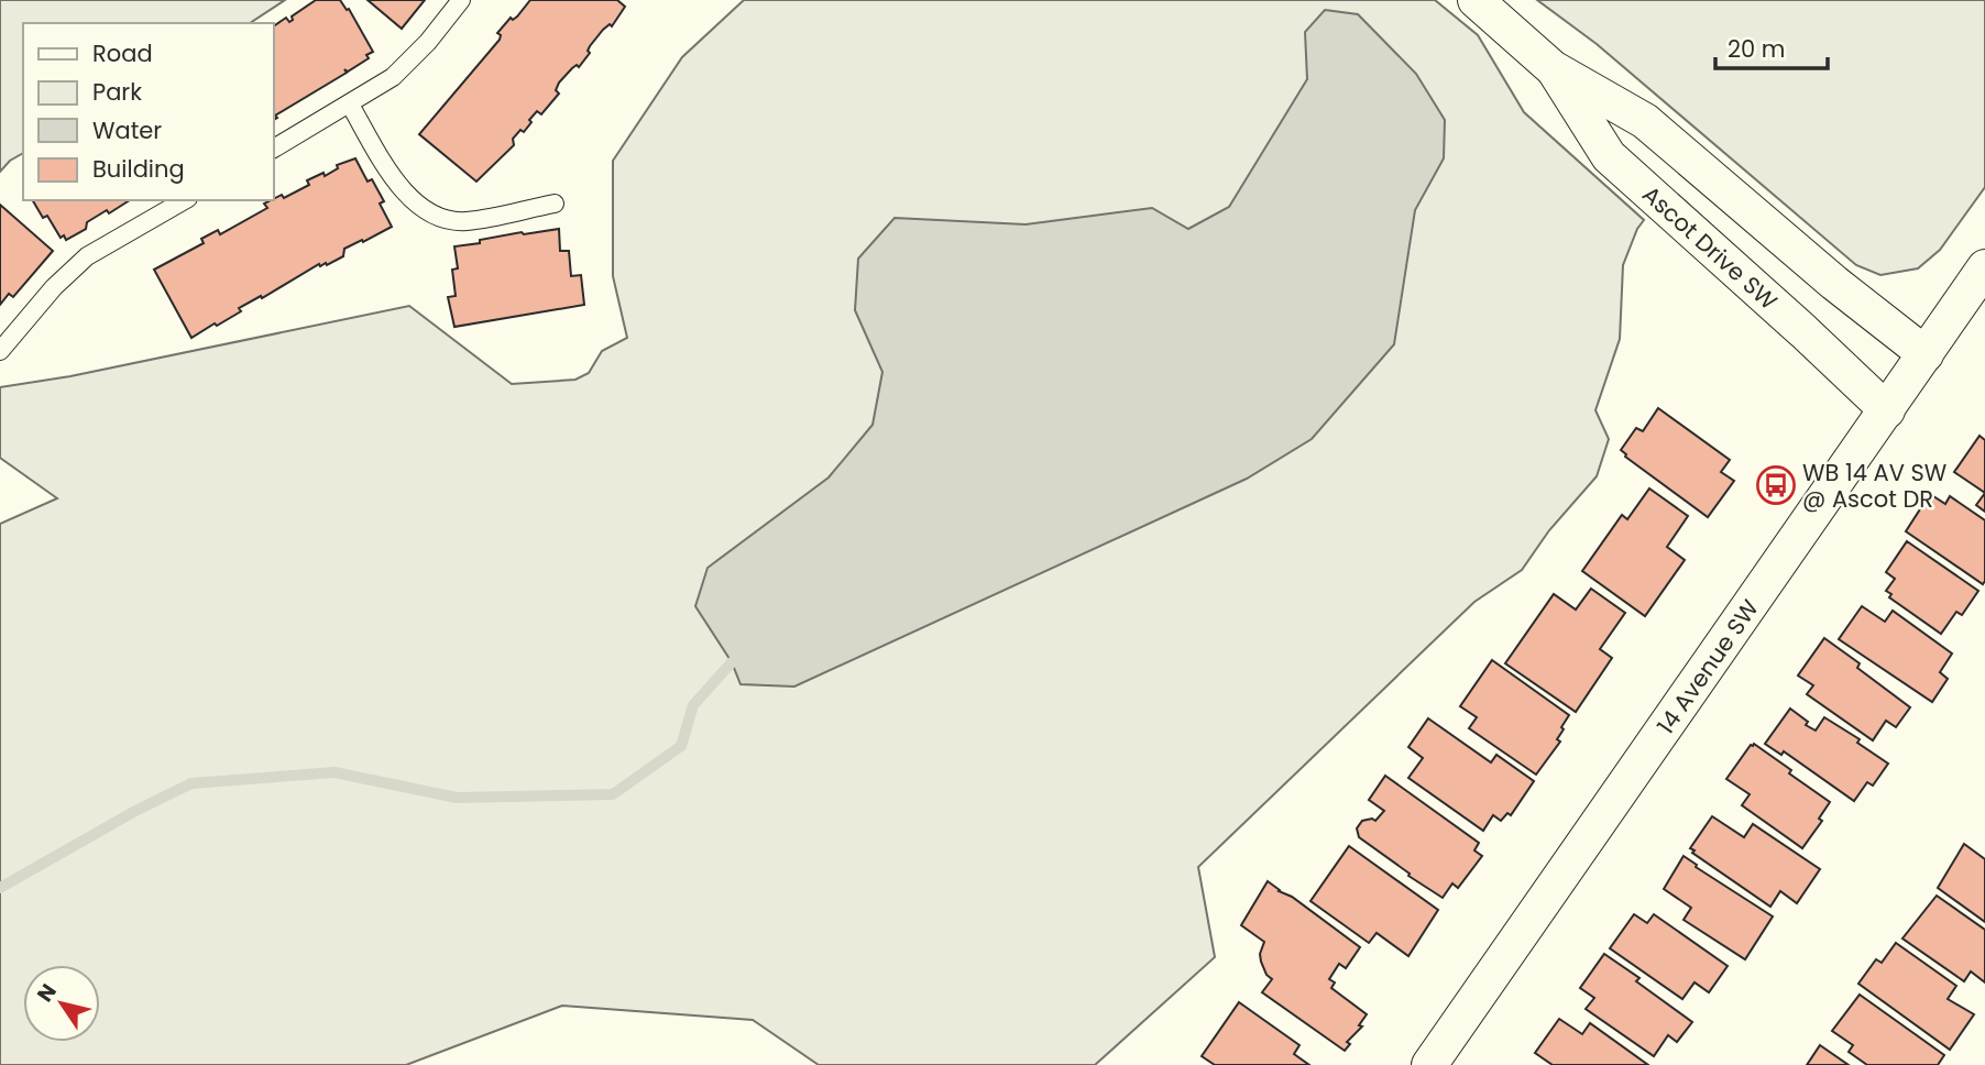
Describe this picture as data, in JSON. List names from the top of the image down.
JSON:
{
  "streets": {
    "street": ["Ascot Drive SW", "14 Avenue SW"]
  },
  "crossings": [
    ["Ascot Drive SW", "14 Avenue SW"]
  ],
  "places": {
    "bus stop": ["WB 14 AV SW @ Ascot DR"]
  },
  "legend": [
    "Road",
    "Park",
    "Water",
    "Building"
  ],
  "scale_bar": "20 m",
  "north": "top left"
}
